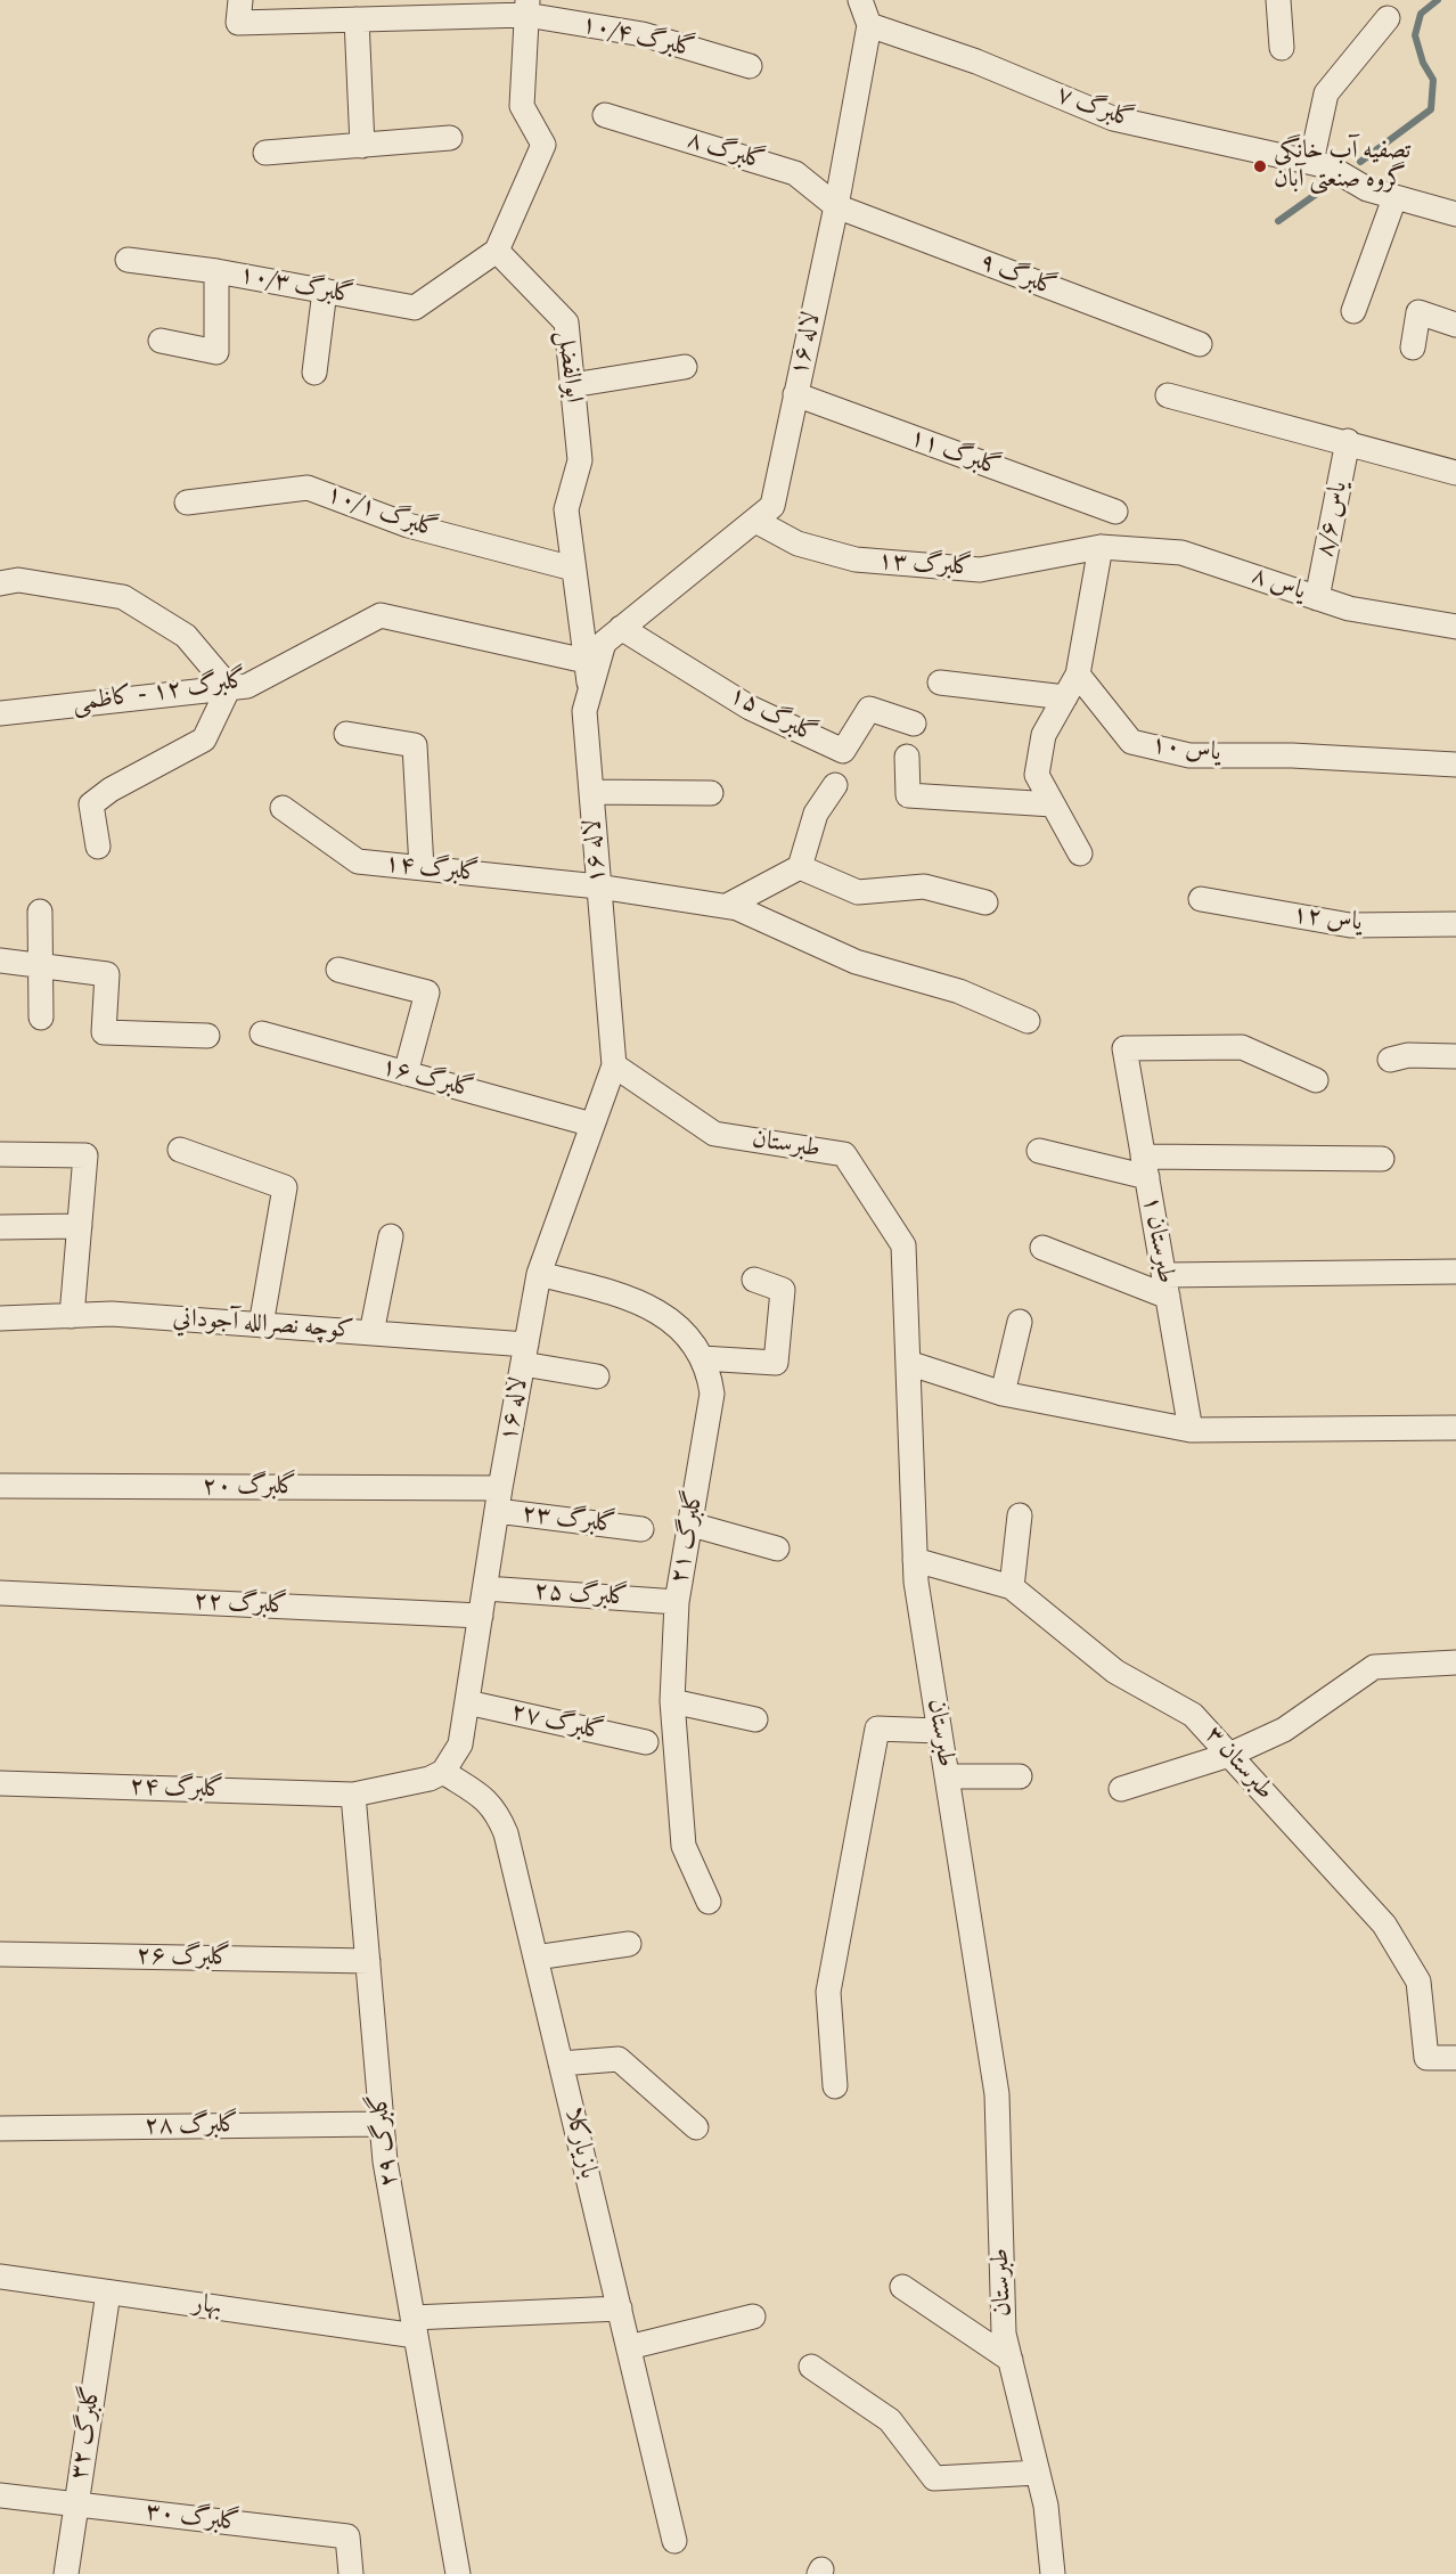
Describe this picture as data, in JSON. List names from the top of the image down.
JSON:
{
  "streets": {
    "street": [
      "گلبرگ ۱۰/۴",
      "گلبرگ ۷",
      "گلبرگ ۸",
      "گلبرگ ۹",
      "گلبرگ ۱۰/۳",
      "لاله ۱۶",
      "ابوالفضل",
      "گلبرگ ۱۱",
      "گلبرگ ۱۰/۱",
      "یاس ۸/۶",
      "گلبرگ ۱۳",
      "یاس ۸",
      "گلبرگ ۱۲ - کاظمی",
      "گلبرگ ۱۵",
      "یاس ۱۰",
      "گلبرگ ۱۴",
      "یاس ۱۲",
      "گلبرگ ۱۶",
      "طبرستان",
      "طبرستان ۱",
      "كوچه نصرالله آجوداني",
      "گلبرگ ۲۰",
      "گلبرگ ۲۳",
      "گلبرگ ۲۱",
      "گلبرگ ۲۵",
      "گلبرگ ۲۲",
      "گلبرگ ۲۷",
      "طبرستان ۳",
      "گلبرگ ۲۴",
      "گلبرگ ۲۶",
      "گلبرگ ۲۸",
      "گلبرگ ۲۹",
      "بازیارکلا",
      "بهار",
      "گلبرگ ۳۲",
      "گلبرگ ۳۰"
    ]
  },
  "crossings": [
    ["گلبرگ ۷", "لاله ۱۶"],
    ["گلبرگ ۸", "گلبرگ ۹"],
    ["گلبرگ ۸", "لاله ۱۶"],
    ["گلبرگ ۹", "لاله ۱۶"],
    ["گلبرگ ۱۰/۳", "ابوالفضل"],
    ["لاله ۱۶", "ابوالفضل"],
    ["لاله ۱۶", "گلبرگ ۱۱"],
    ["لاله ۱۶", "گلبرگ ۱۳"],
    ["لاله ۱۶", "گلبرگ ۱۵"],
    ["لاله ۱۶", "گلبرگ ۱۴"],
    ["لاله ۱۶", "گلبرگ ۱۶"],
    ["لاله ۱۶", "طبرستان"],
    ["لاله ۱۶", "كوچه نصرالله آجوداني"],
    ["لاله ۱۶", "گلبرگ ۲۰"],
    ["لاله ۱۶", "گلبرگ ۲۳"],
    ["لاله ۱۶", "گلبرگ ۲۱"],
    ["لاله ۱۶", "گلبرگ ۲۵"],
    ["لاله ۱۶", "گلبرگ ۲۲"],
    ["لاله ۱۶", "گلبرگ ۲۷"],
    ["لاله ۱۶", "بازیارکلا"],
    ["ابوالفضل", "گلبرگ ۱۰/۱"],
    ["ابوالفضل", "گلبرگ ۱۲ - کاظمی"],
    ["یاس ۸/۶", "یاس ۸"],
    ["گلبرگ ۱۳", "یاس ۸"],
    ["طبرستان", "طبرستان ۳"],
    ["گلبرگ ۲۰", "گلبرگ ۲۳"],
    ["گلبرگ ۲۱", "گلبرگ ۲۵"],
    ["گلبرگ ۲۴", "گلبرگ ۲۹"],
    ["گلبرگ ۲۶", "گلبرگ ۲۹"],
    ["گلبرگ ۲۸", "گلبرگ ۲۹"],
    ["گلبرگ ۲۹", "بهار"],
    ["بازیارکلا", "بهار"],
    ["بهار", "گلبرگ ۳۲"],
    ["گلبرگ ۳۲", "گلبرگ ۳۰"]
  ],
  "places": ["تصفیه آب خانگی گروه صنعتی آبان"]
}
